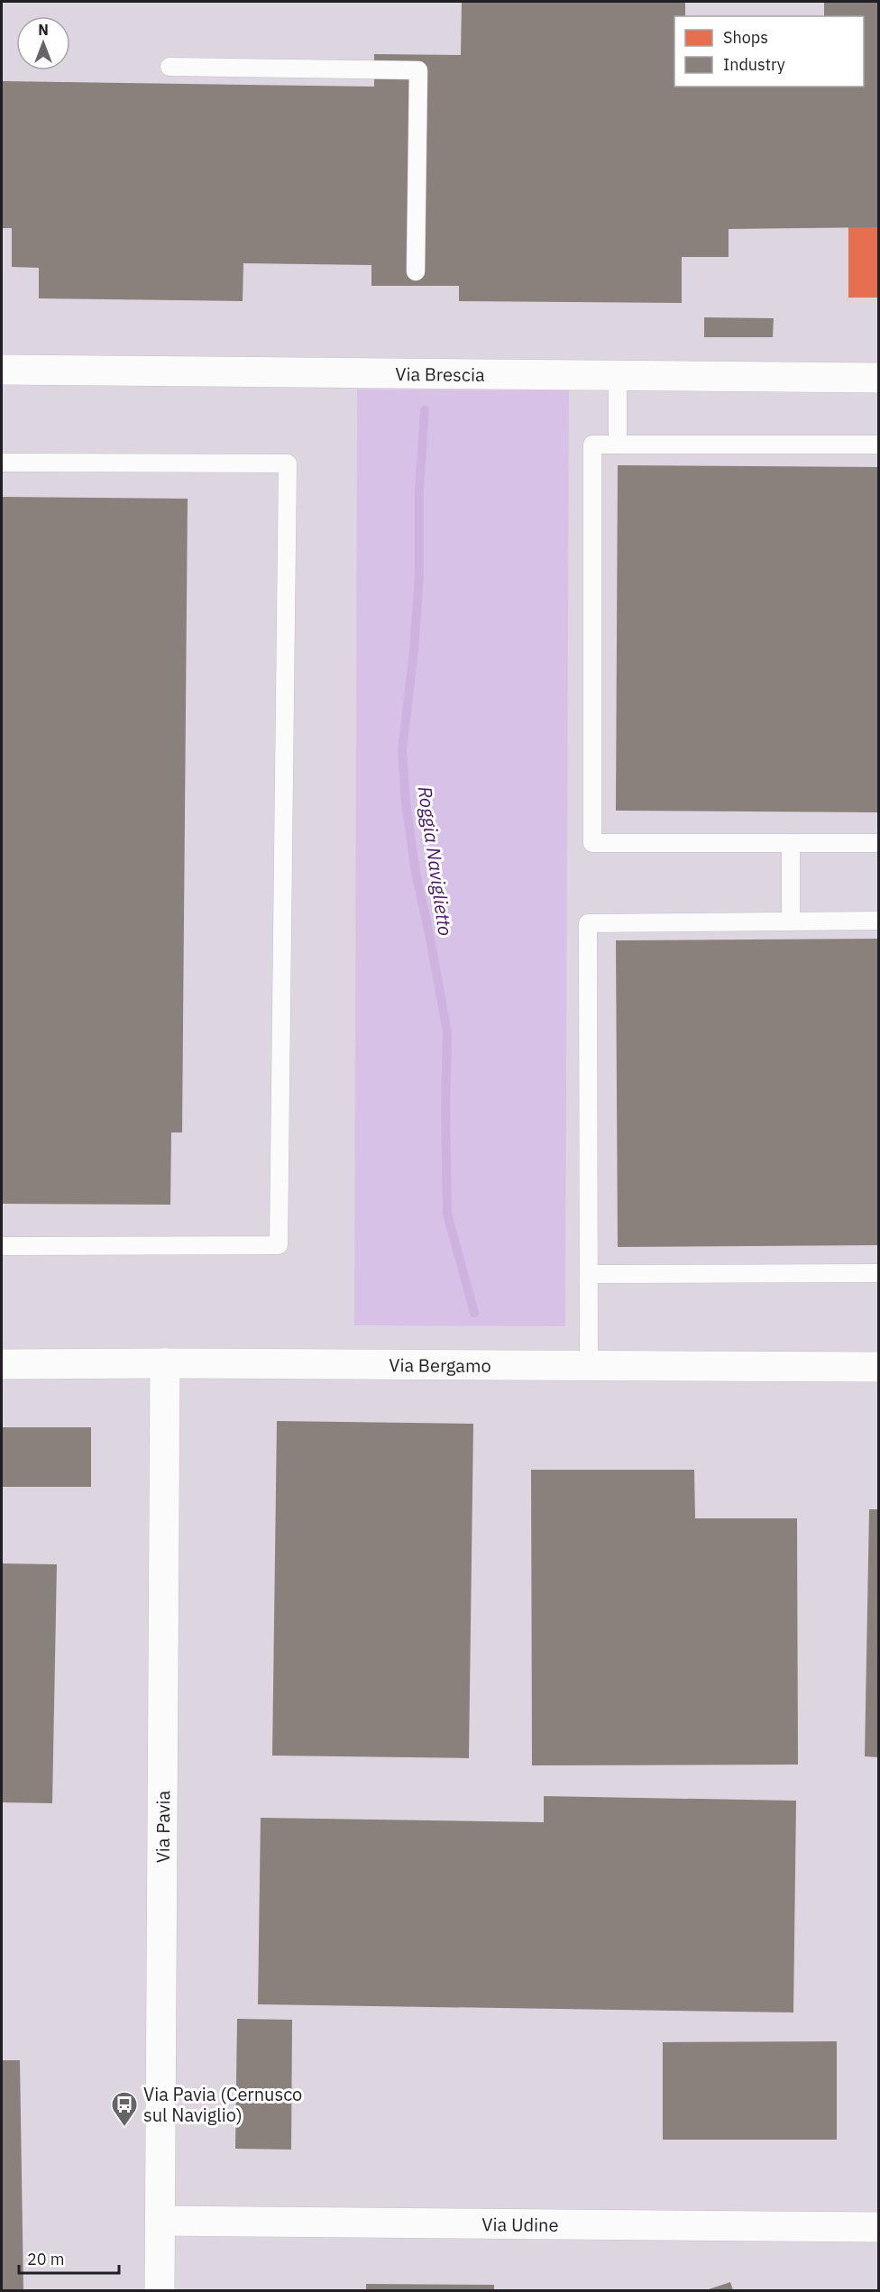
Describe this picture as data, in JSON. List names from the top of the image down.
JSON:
{
  "streets": {
    "street": [
      "Via Brescia",
      "Via Bergamo",
      "Via Pavia",
      "Via Udine"
    ]
  },
  "crossings": [
    ["Via Bergamo", "Via Pavia"],
    ["Via Pavia", "Via Udine"]
  ],
  "water": ["Roggia Naviglietto"],
  "places": {
    "bus stop": ["Via Pavia (Cernusco sul Naviglio)"]
  },
  "legend": ["Shops", "Industry"],
  "scale_bar": "20 m",
  "north": "top"
}
